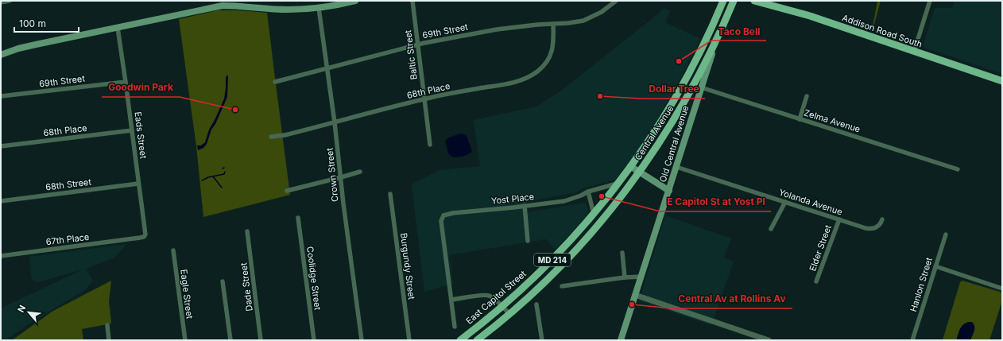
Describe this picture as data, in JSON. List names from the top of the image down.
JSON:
{
  "streets": {
    "main road": [
      "Addison Road South",
      "Central Avenue",
      "Old Central Avenue",
      "MD 214",
      "East Capitol Street"
    ],
    "street": [
      "69th Street",
      "Baltic Street",
      "68th Place",
      "Zelma Avenue",
      "Eads Street",
      "Crown Street",
      "68th Street",
      "Yost Place",
      "Yolanda Avenue",
      "67th Place",
      "Elder Street",
      "Burgundy Street",
      "Coolidge Street",
      "Hanlon Street",
      "Dade Street",
      "Eagle Street"
    ]
  },
  "crossings": [
    ["69th Street", "Baltic Street"],
    ["69th Street", "68th Place"],
    ["69th Street", "Eads Street"],
    ["69th Street", "Crown Street"],
    ["Baltic Street", "68th Place"],
    ["68th Place", "Eads Street"],
    ["68th Place", "Crown Street"],
    ["Zelma Avenue", "Old Central Avenue"],
    ["Central Avenue", "Old Central Avenue"],
    ["Central Avenue", "MD 214"],
    ["Central Avenue", "East Capitol Street"],
    ["Eads Street", "68th Street"],
    ["Eads Street", "67th Place"],
    ["Old Central Avenue", "Yolanda Avenue"],
    ["Yost Place", "East Capitol Street"],
    ["Yolanda Avenue", "Elder Street"]
  ],
  "places": [
    "Taco Bell",
    "Dollar Tree",
    "Goodwin Park",
    "E Capitol St at Yost Pl",
    "Central Av at Rollins Av"
  ],
  "scale_bar": "100 m",
  "north": "top left"
}
